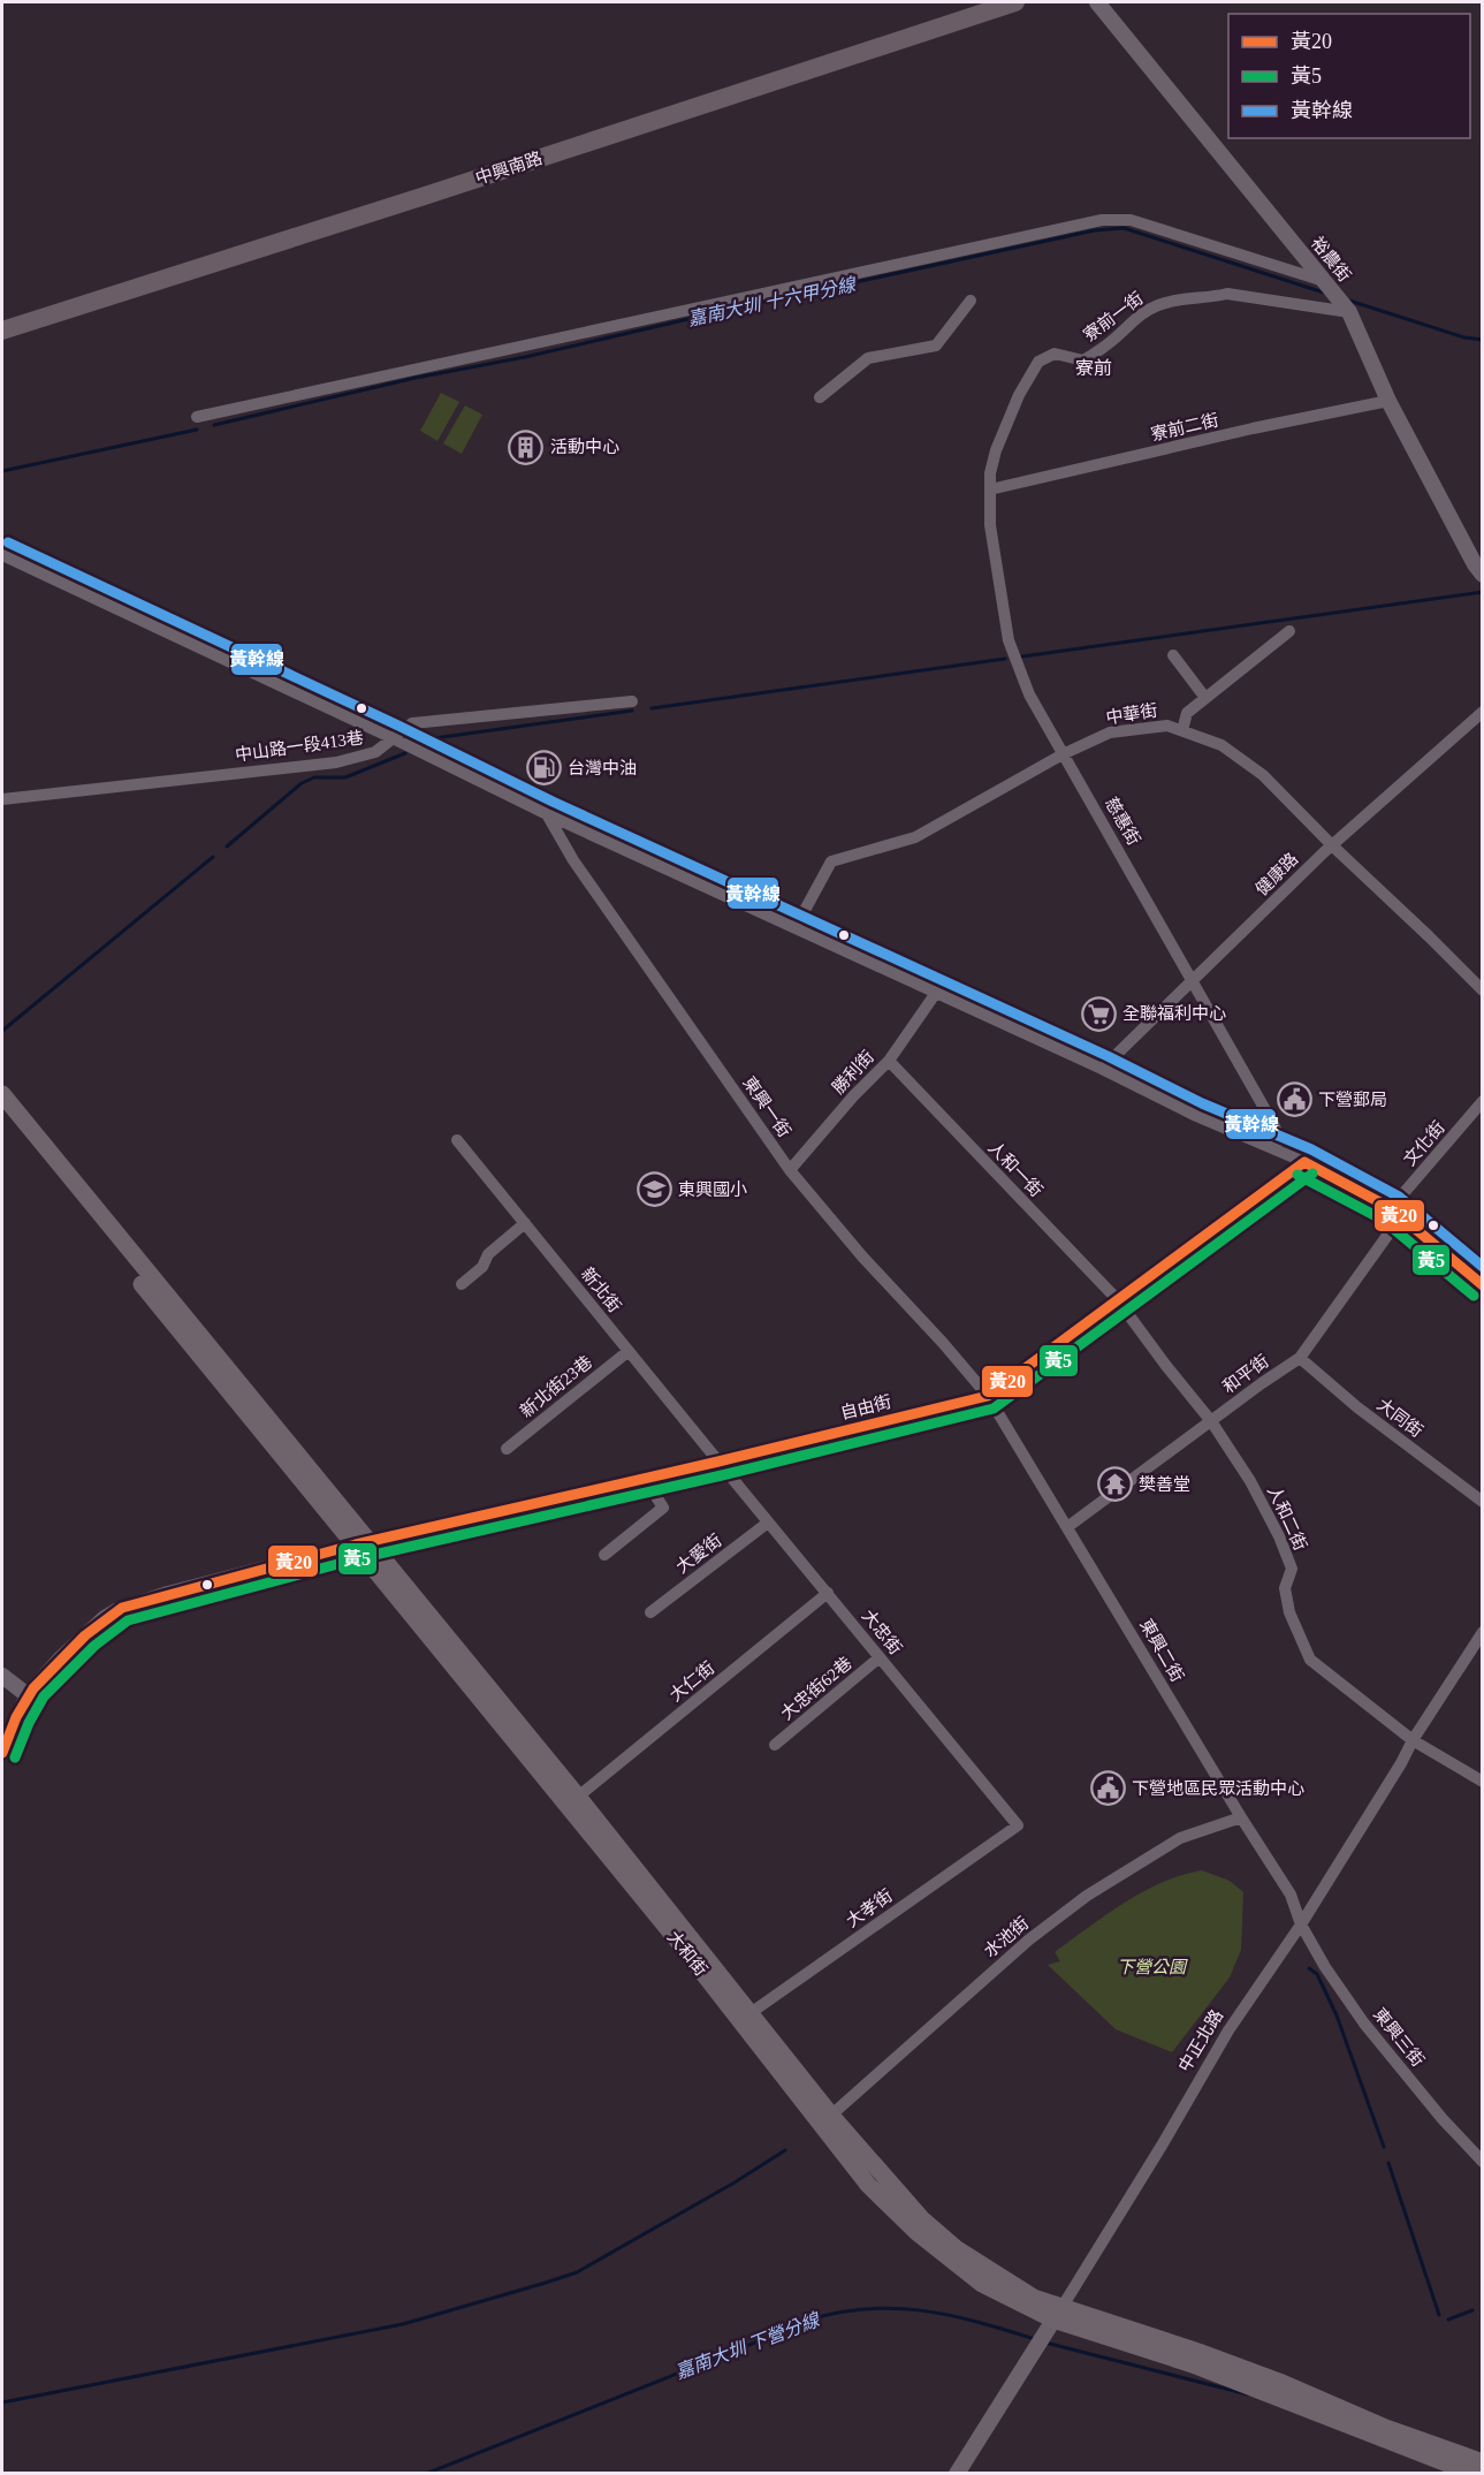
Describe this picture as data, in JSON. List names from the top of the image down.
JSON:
{
  "streets": {
    "main road": ["中興南路", "大和街"],
    "street": [
      "裕農街",
      "寮前一街",
      "寮前二街",
      "中華街",
      "中山路一段413巷",
      "慈惠街",
      "健康路",
      "勝利街",
      "東興一街",
      "文化街",
      "人和一街",
      "新北街",
      "和平街",
      "新北街23巷",
      "自由街",
      "大同街",
      "人和二街",
      "大愛街",
      "大忠街",
      "東興二街",
      "大仁街",
      "大忠街62巷",
      "大孝街",
      "水池街",
      "東興三街",
      "中正北路"
    ]
  },
  "crossings": [
    ["裕農街", "寮前一街"],
    ["裕農街", "寮前二街"],
    ["寮前一街", "寮前二街"],
    ["寮前一街", "慈惠街"],
    ["寮前二街", "慈惠街"],
    ["中華街", "慈惠街"],
    ["中華街", "健康路"],
    ["慈惠街", "健康路"],
    ["勝利街", "東興一街"],
    ["勝利街", "人和一街"],
    ["東興一街", "自由街"],
    ["東興一街", "東興二街"],
    ["文化街", "和平街"],
    ["人和一街", "自由街"],
    ["人和一街", "人和二街"],
    ["新北街", "新北街23巷"],
    ["新北街", "自由街"],
    ["新北街", "大忠街"],
    ["和平街", "大同街"],
    ["和平街", "人和二街"],
    ["和平街", "東興二街"],
    ["自由街", "人和二街"],
    ["自由街", "大忠街"],
    ["自由街", "東興二街"],
    ["自由街", "大和街"],
    ["人和二街", "中正北路"],
    ["大愛街", "大忠街"],
    ["大忠街", "大仁街"],
    ["大忠街", "大忠街62巷"],
    ["大忠街", "大孝街"],
    ["東興二街", "水池街"],
    ["東興二街", "東興三街"],
    ["東興二街", "中正北路"],
    ["大仁街", "大和街"],
    ["大孝街", "大和街"],
    ["水池街", "大和街"],
    ["大和街", "中正北路"],
    ["東興三街", "中正北路"]
  ],
  "districts": ["寮前"],
  "water": ["嘉南大圳 十六甲分線", "嘉南大圳 下營分線"],
  "parks": ["下營公園"],
  "places": {
    "building": ["活動中心"],
    "fuel station": ["台灣中油"],
    "supermarket": ["全聯福利中心"],
    "public building": ["下營郵局", "下營地區民眾活動中心"],
    "school or university": ["東興國小"],
    "temple": ["樊善堂"]
  },
  "lines": ["transit line 黃幹線", "transit line 黃20", "transit line 黃5"],
  "legend": ["黃20", "黃5", "黃幹線"]
}
